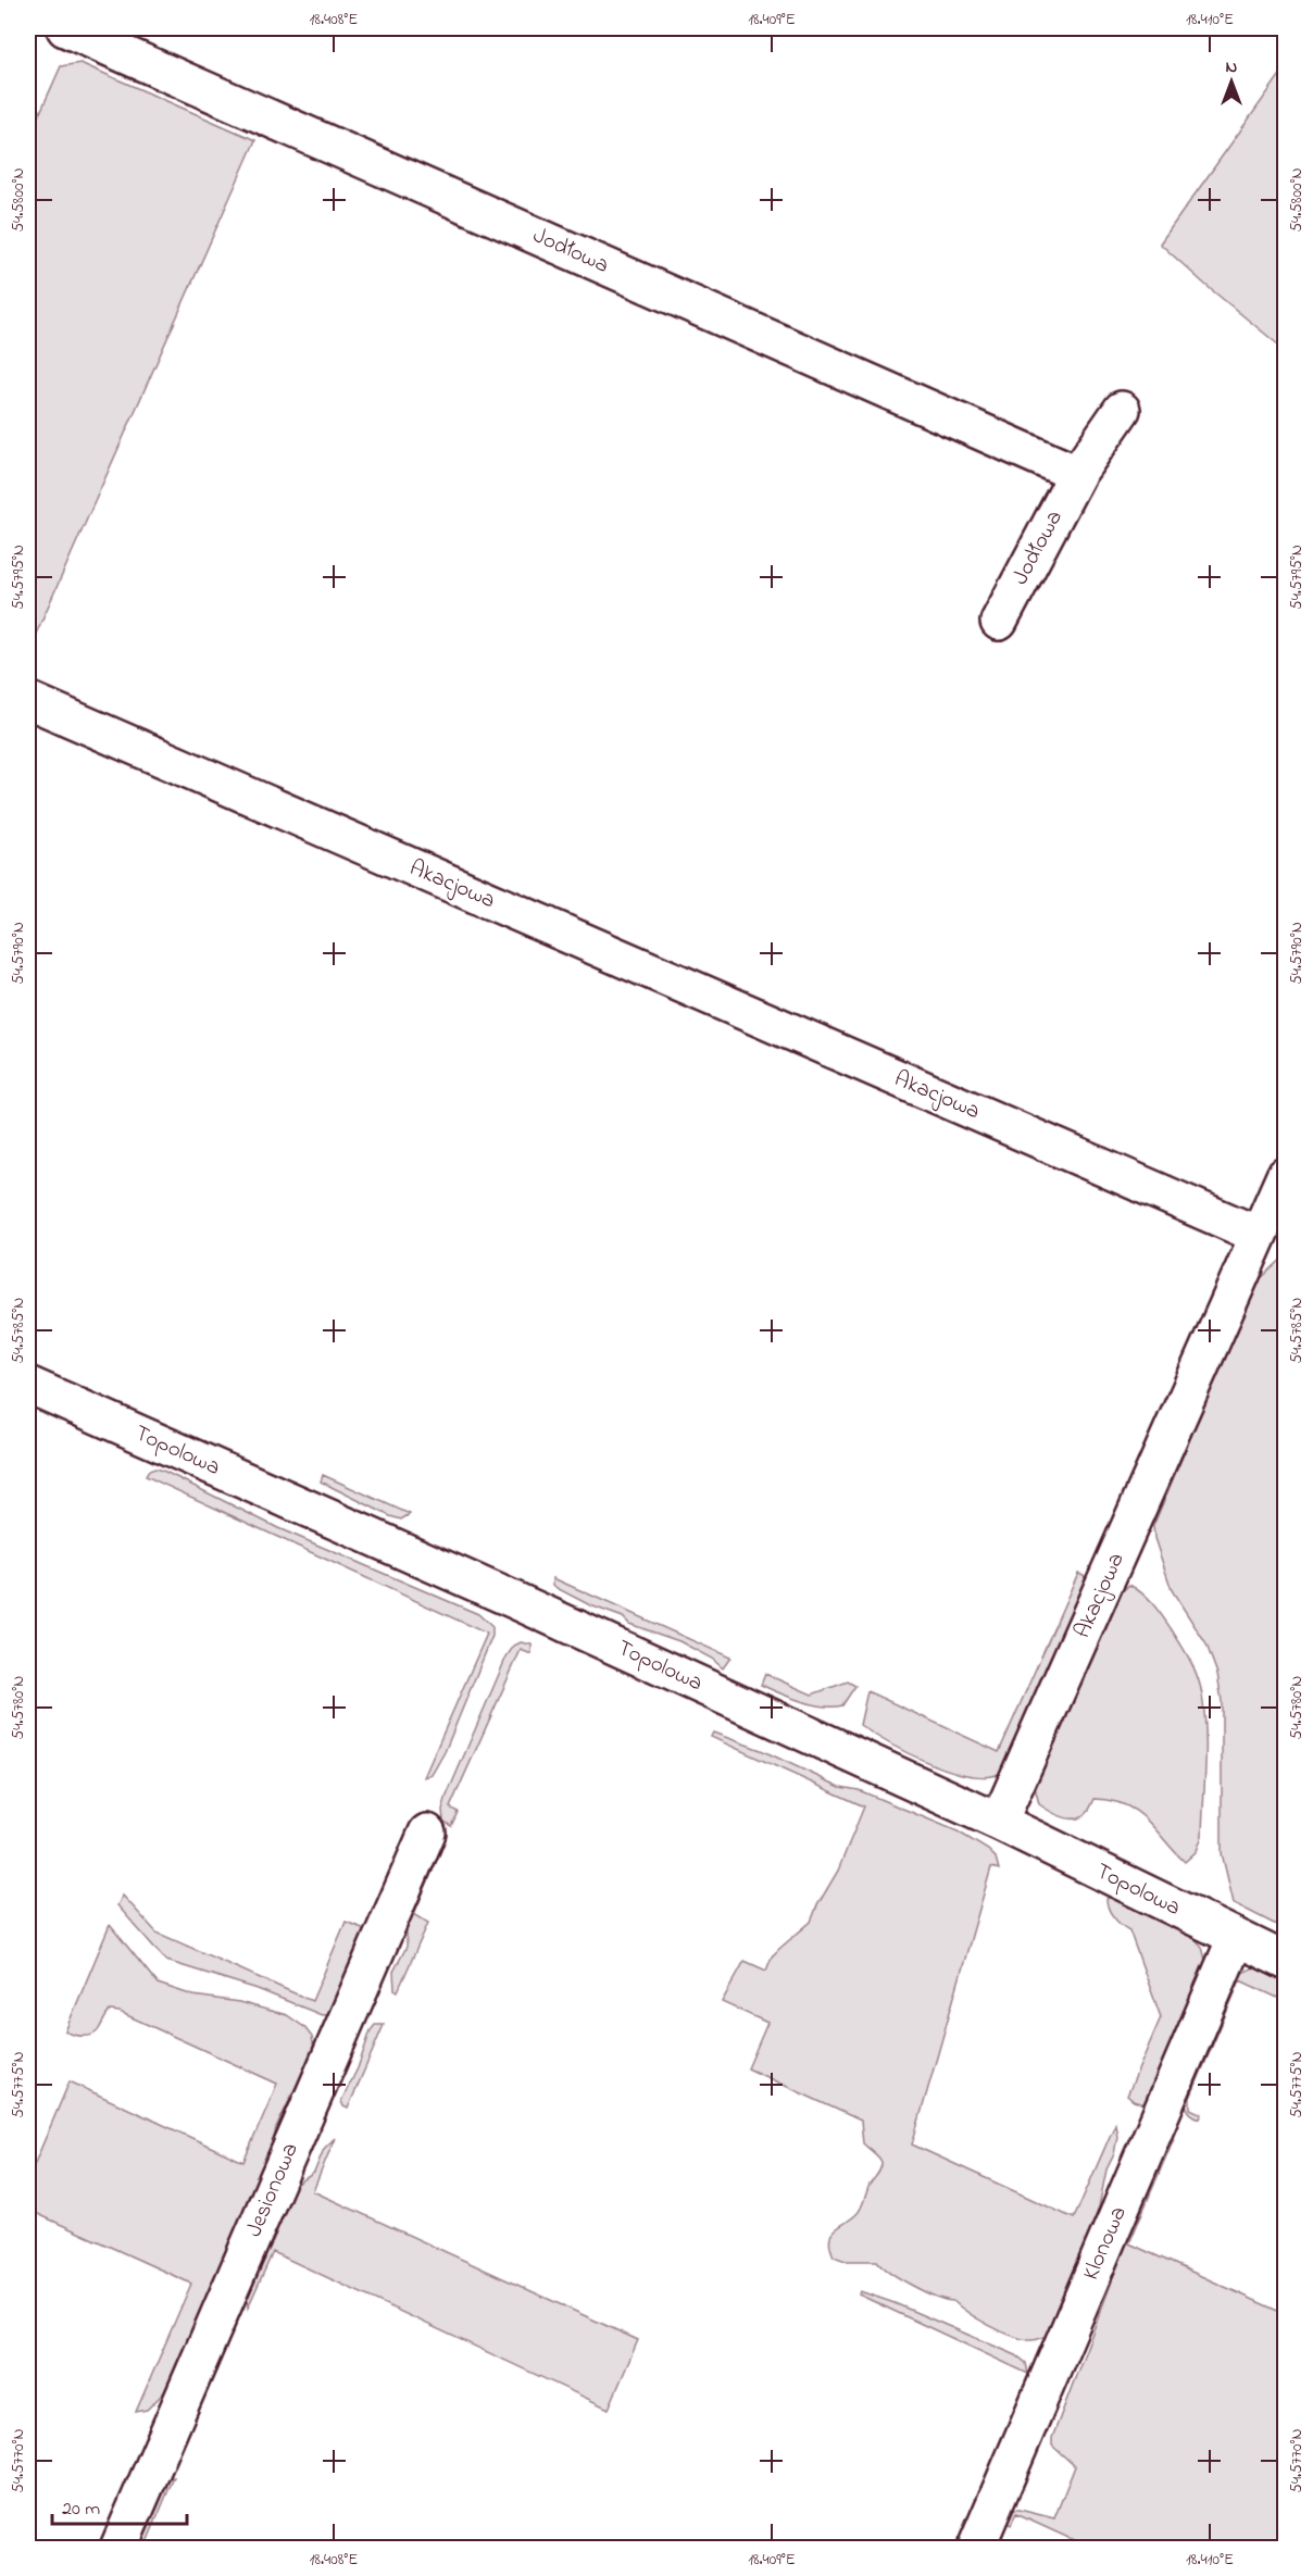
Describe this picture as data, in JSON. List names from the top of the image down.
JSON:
{
  "streets": {
    "street": [
      "Jodłowa",
      "Akacjowa",
      "Topolowa",
      "Jesionowa",
      "Klonowa"
    ]
  },
  "crossings": [
    ["Akacjowa", "Topolowa"],
    ["Topolowa", "Klonowa"]
  ],
  "scale_bar": "20 m",
  "north": "top",
  "coordinates": [
    "18.408°E",
    "18.409°E",
    "18.410°E",
    "54.5800°N",
    "54.5795°N",
    "54.5790°N",
    "54.5785°N",
    "54.5780°N",
    "54.5775°N",
    "54.5770°N"
  ]
}
